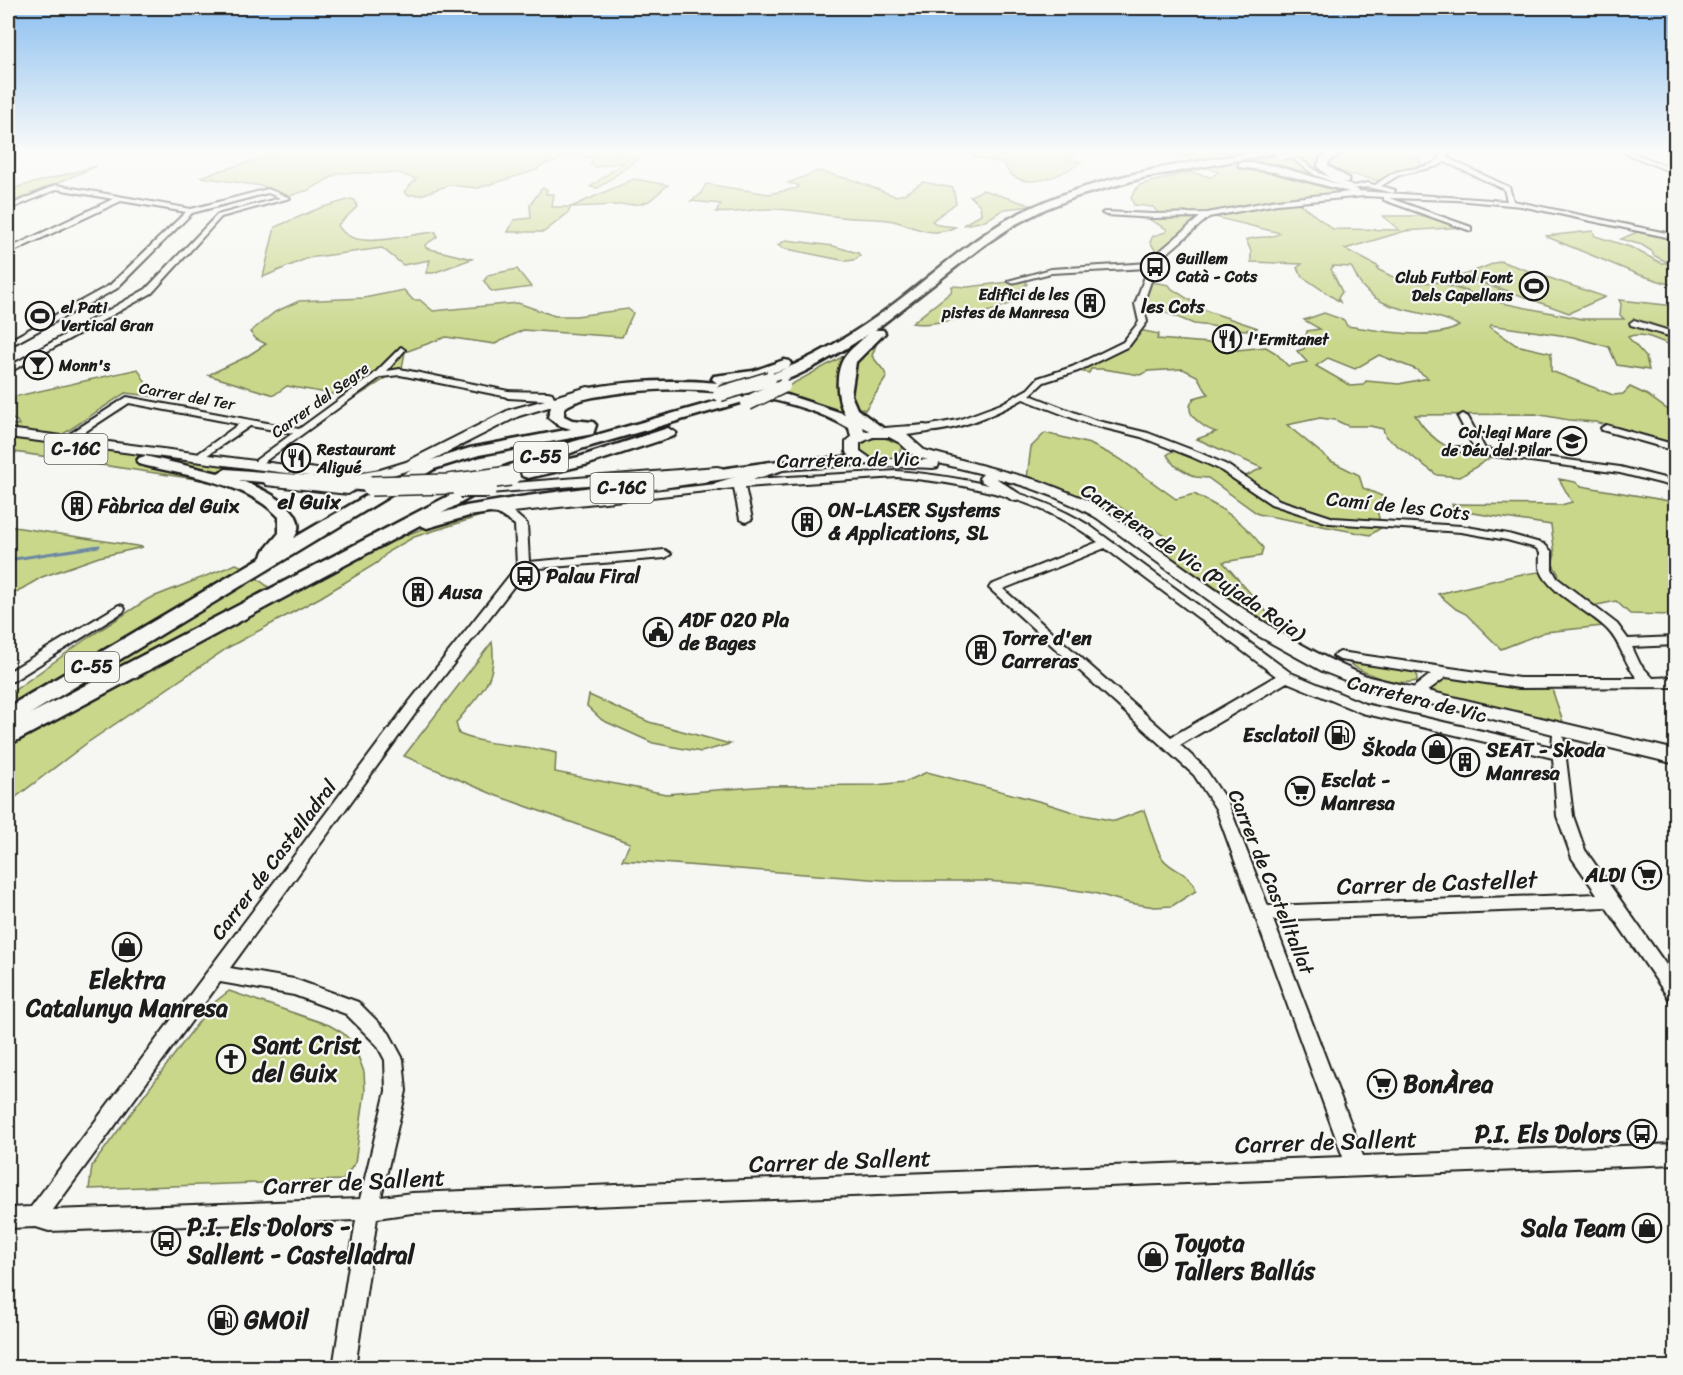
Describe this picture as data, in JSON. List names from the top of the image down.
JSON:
{
  "streets": {
    "highway": ["C-16C", "C-55"],
    "main road": ["Carretera de Vic (Pujada Roja)"],
    "street": [
      "Carrer del Ter",
      "Carrer del Segre",
      "Carretera de Vic",
      "Camí de les Cots",
      "Carrer de Castelladral",
      "Carrer de Castelltallat",
      "Carrer de Castellet",
      "Carrer de Sallent"
    ]
  },
  "crossings": [
    ["Carrer del Ter", "Carrer del Segre"],
    ["Carrer del Ter", "C-16C"],
    ["C-16C", "C-55"],
    ["C-16C", "Carretera de Vic"],
    ["C-16C", "Carretera de Vic (Pujada Roja)"],
    ["Carretera de Vic", "Carretera de Vic (Pujada Roja)"],
    ["Carretera de Vic", "Carrer de Castelltallat"],
    ["Carrer de Castelladral", "Carrer de Sallent"],
    ["Carrer de Castelltallat", "Carrer de Castellet"],
    ["Carrer de Castelltallat", "Carrer de Sallent"]
  ],
  "districts": ["les Cots", "el Guix"],
  "places": {
    "bus stop": [
      "Guillem Catà - Cots",
      "Palau Firal",
      "P.I. Els Dolors",
      "P.I. Els Dolors - Sallent - Castelladral"
    ],
    "sports": ["Club Futbol Font Dels Capellans", "el Pati Vertical Gran"],
    "building": [
      "Edifici de les pistes de Manresa",
      "Fàbrica del Guix",
      "ON-LASER Systems & Applications, SL",
      "Ausa",
      "Torre d'en Carreras",
      "SEAT - Skoda Manresa"
    ],
    "restaurant": ["l'Ermitanet", "Restaurant Aligué"],
    "bar": ["Monn's"],
    "school or university": ["Col·legi Mare de Déu del Pilar"],
    "public building": ["ADF 020 Pla de Bages"],
    "fuel station": ["Esclatoil", "GMOil"],
    "shop": [
      "Škoda",
      "Elektra Catalunya Manresa",
      "Sala Team",
      "Toyota Tallers Ballús"
    ],
    "supermarket": ["Esclat - Manresa", "ALDI", "BonÀrea"],
    "church": ["Sant Crist del Guix"]
  }
}
